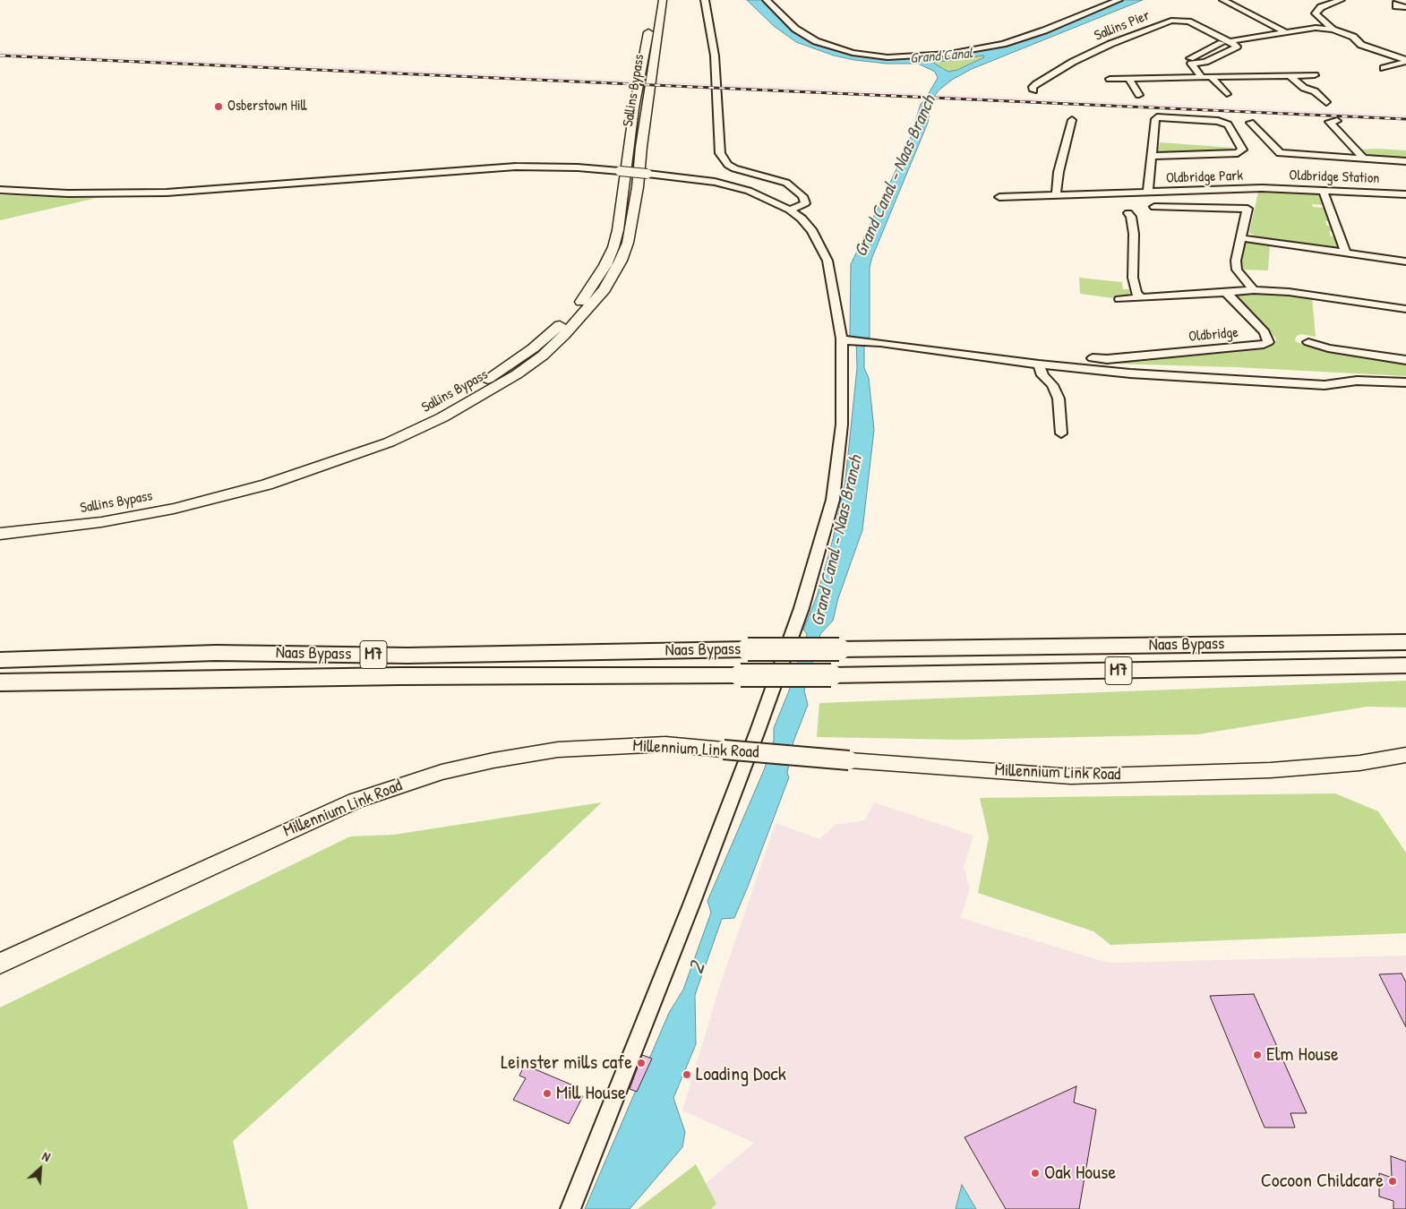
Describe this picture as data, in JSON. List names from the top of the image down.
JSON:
{
  "streets": {
    "highway": ["Naas Bypass", "M7"],
    "main road": ["Sallins Bypass", "Millennium Link Road"],
    "street": [
      "Sallins Pier",
      "Oldbridge Park",
      "Oldbridge Station",
      "Oldbridge"
    ]
  },
  "crossings": [
    ["Oldbridge Park", "Oldbridge Station"],
    ["Naas Bypass", "M7"]
  ],
  "water": ["Grand Canal", "Grand Canal - Naas Branch", "2"],
  "places": [
    "Osberstown Hill",
    "Elm House",
    "Leinster mills cafe",
    "Loading Dock",
    "Mill House",
    "Oak House",
    "Cocoon Childcare"
  ],
  "north": "top right"
}
